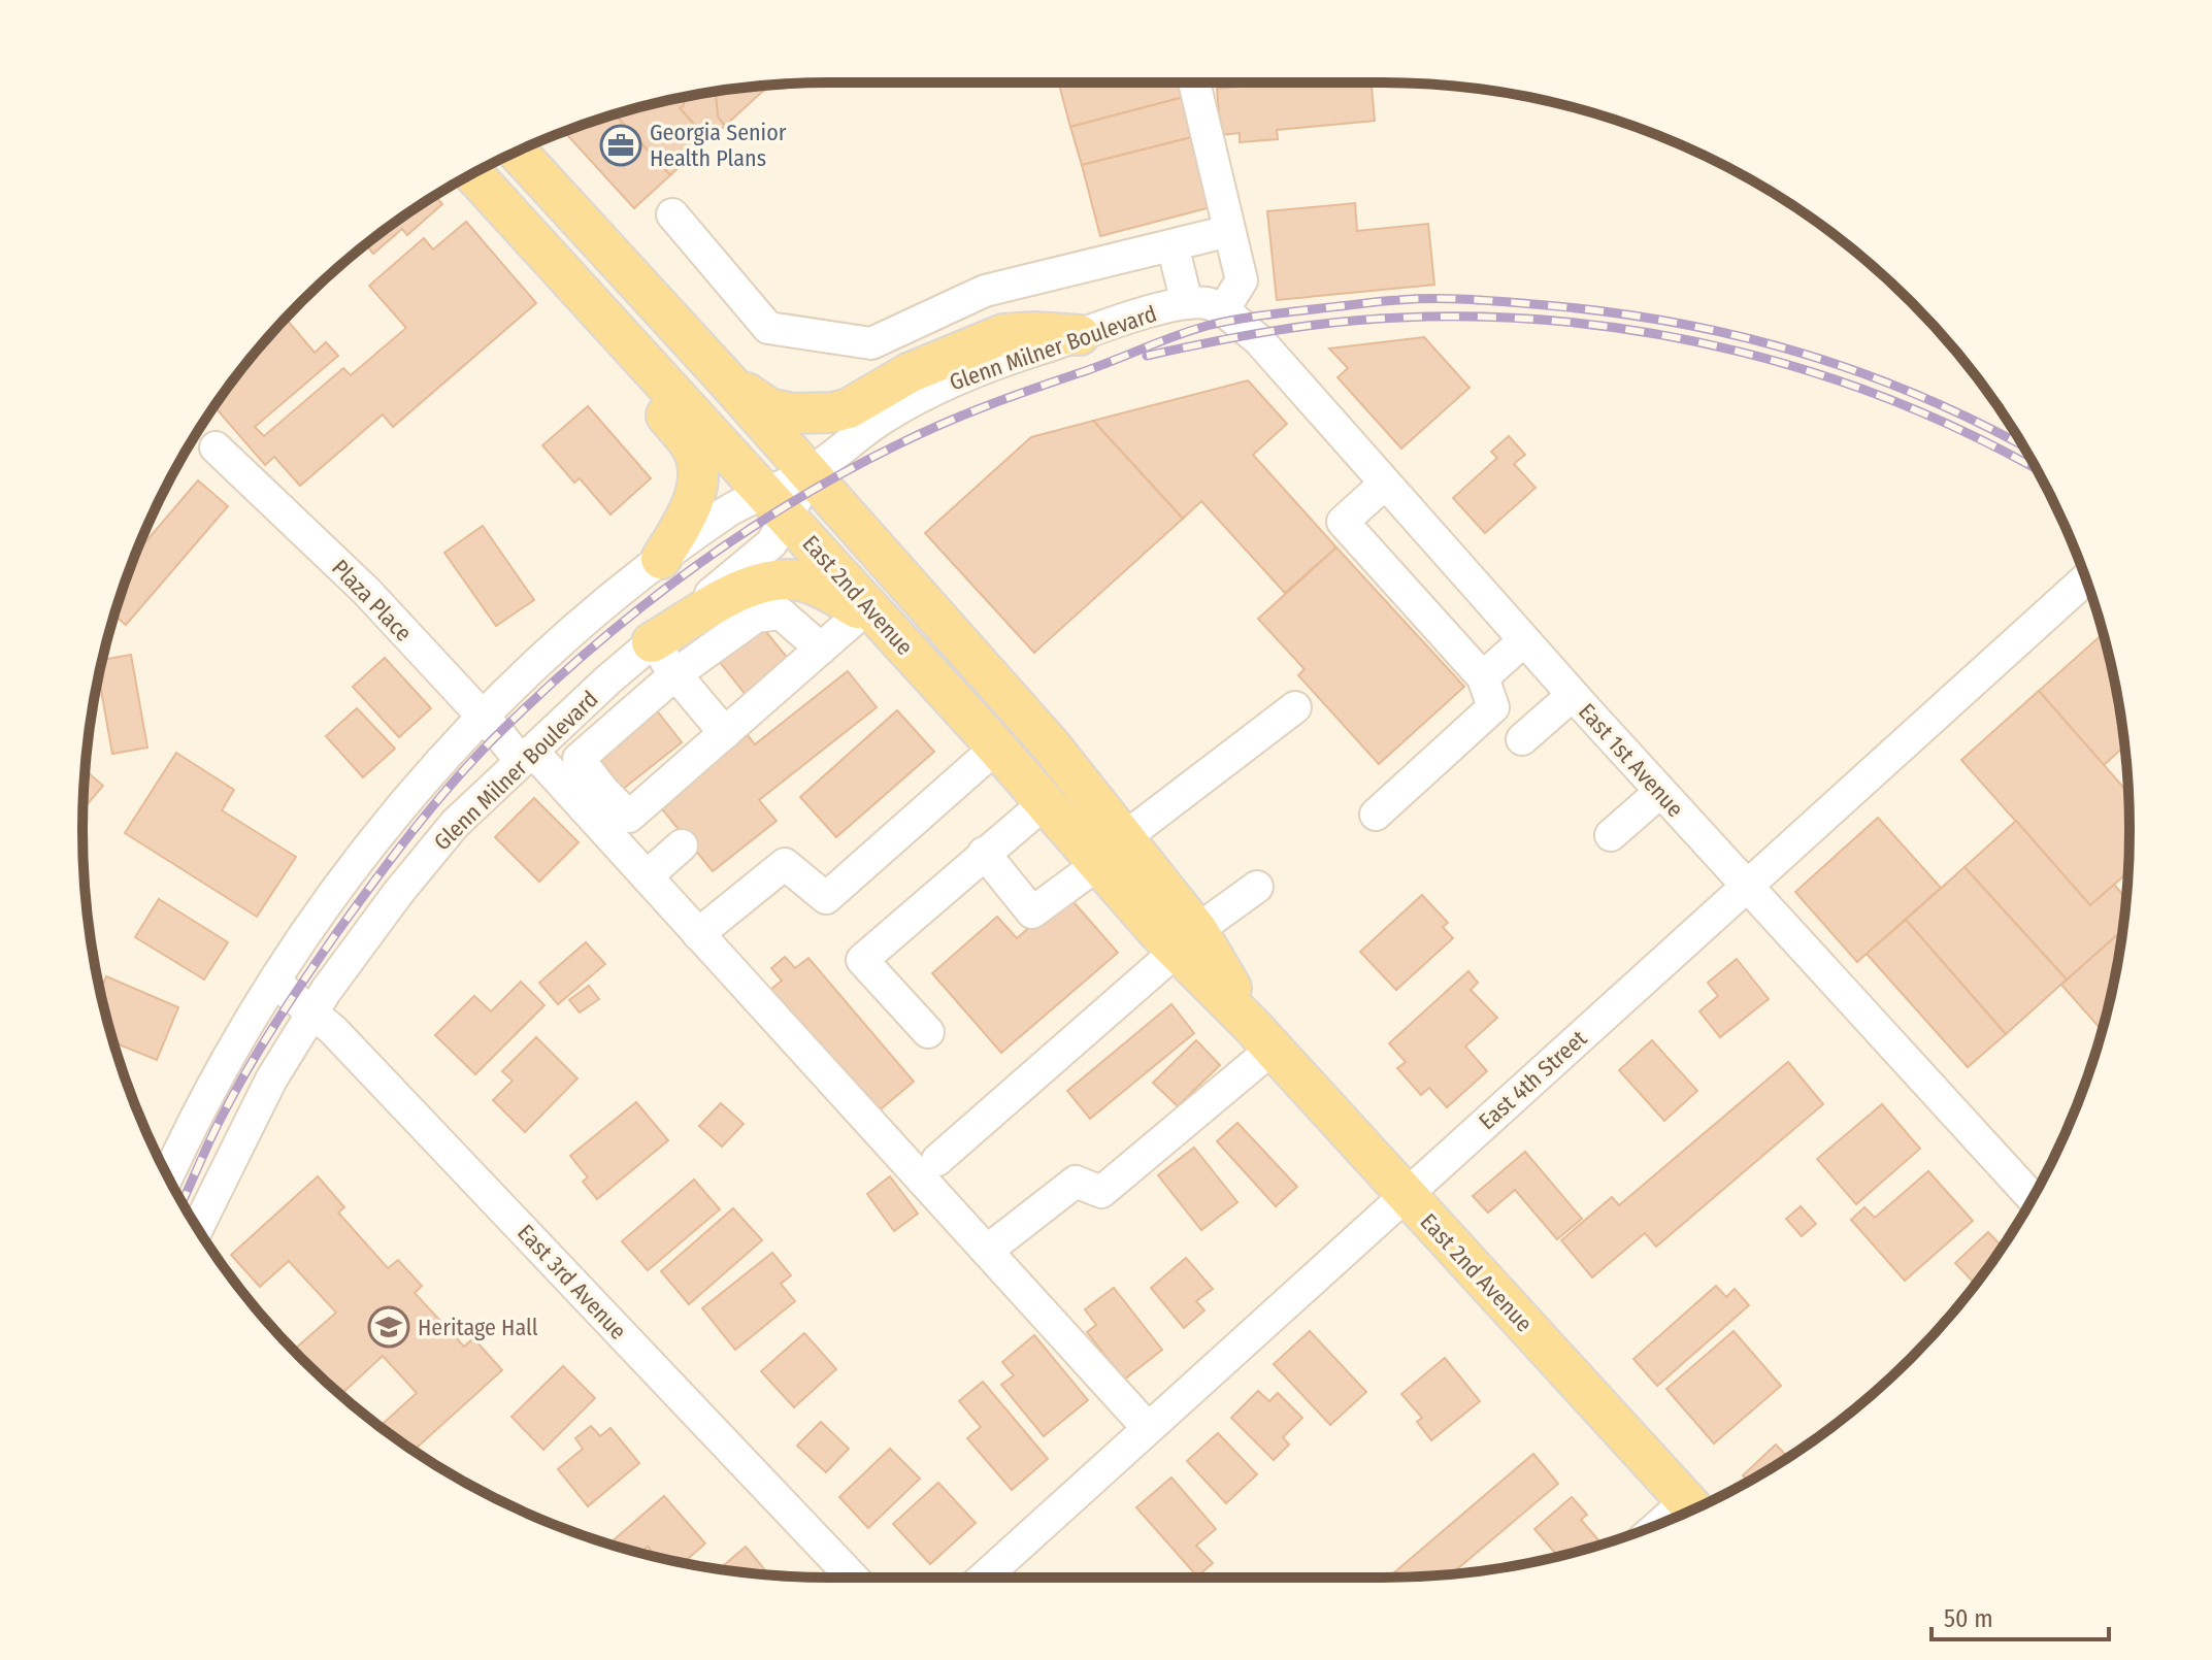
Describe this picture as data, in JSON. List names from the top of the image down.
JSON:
{
  "streets": {
    "main road": ["East 2nd Avenue"],
    "street": [
      "Glenn Milner Boulevard",
      "Plaza Place",
      "East 1st Avenue",
      "East 4th Street",
      "East 3rd Avenue"
    ]
  },
  "crossings": [
    ["Glenn Milner Boulevard", "East 2nd Avenue"],
    ["Glenn Milner Boulevard", "Plaza Place"],
    ["Glenn Milner Boulevard", "East 1st Avenue"],
    ["Glenn Milner Boulevard", "East 3rd Avenue"],
    ["East 2nd Avenue", "East 4th Street"],
    ["East 1st Avenue", "East 4th Street"]
  ],
  "places": {
    "office": ["Georgia Senior Health Plans"],
    "school or university": ["Heritage Hall"]
  },
  "scale_bar": "50 m"
}
